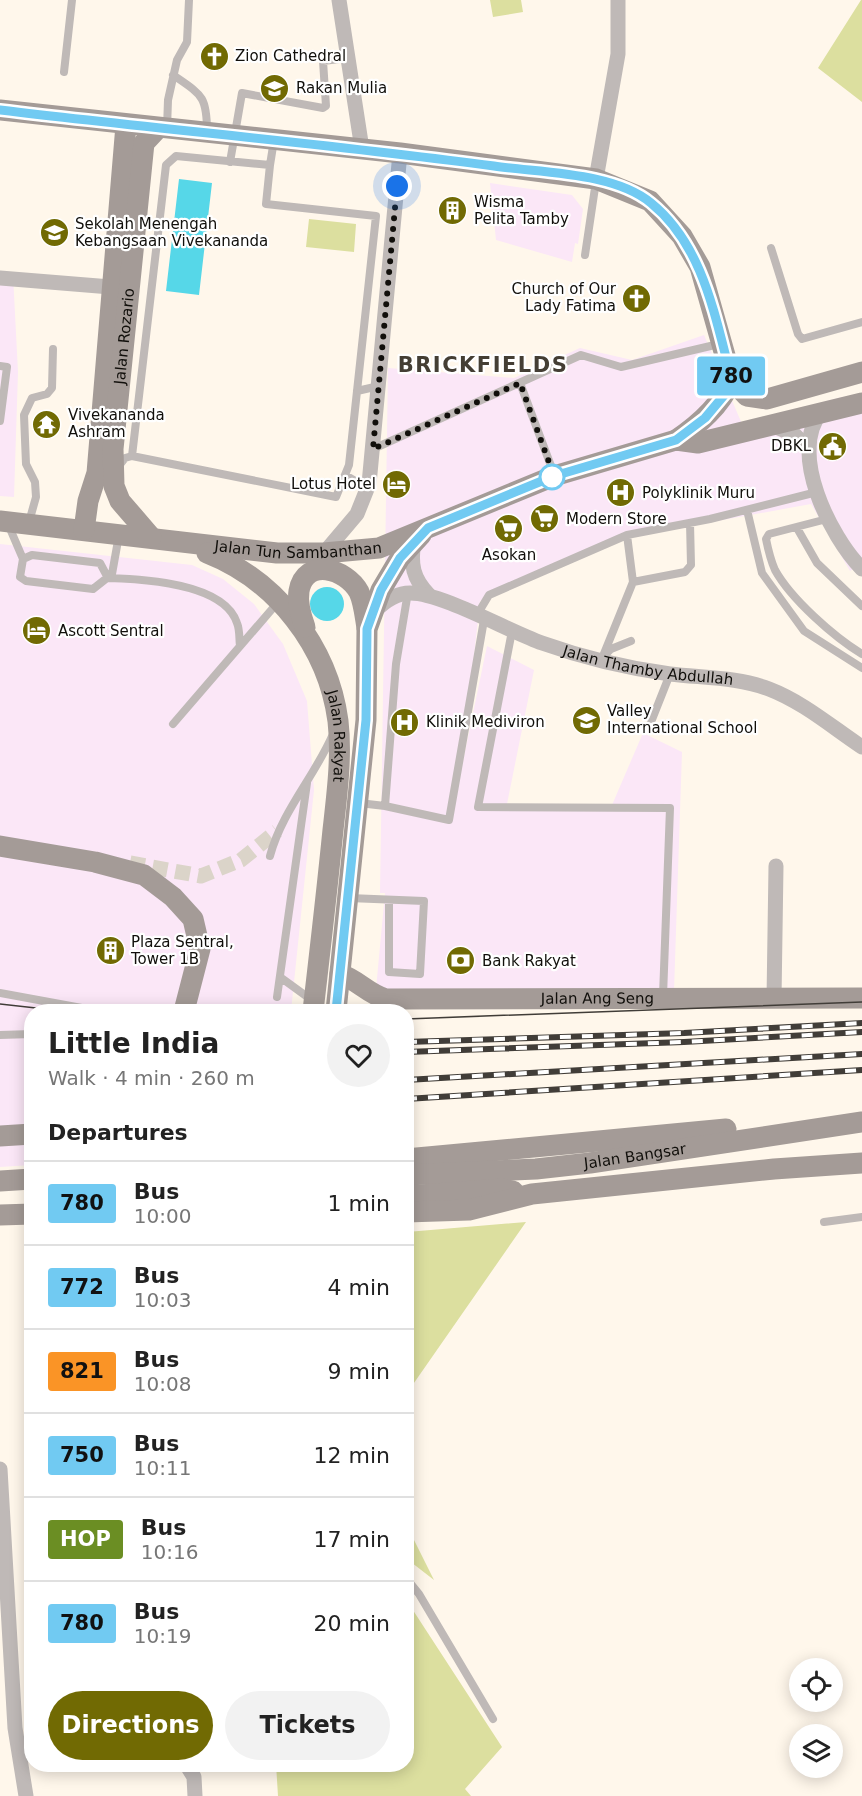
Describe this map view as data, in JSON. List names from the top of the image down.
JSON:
{
  "streets": {
    "main road": [
      "Jalan Rozario",
      "Jalan Tun Sambanthan",
      "Jalan Rakyat",
      "Jalan Ang Seng",
      "Jalan Bangsar"
    ],
    "street": ["Jalan Thamby Abdullah"]
  },
  "crossings": [
    ["Jalan Rozario", "Jalan Tun Sambanthan"],
    ["Jalan Rozario", "Jalan Rakyat"],
    ["Jalan Tun Sambanthan", "Jalan Rakyat"],
    ["Jalan Rakyat", "Jalan Ang Seng"]
  ],
  "districts": ["BRICKFIELDS"],
  "places": {
    "church": ["Zion Cathedral", "Church of Our Lady Fatima"],
    "school or university": ["Rakan Mulia", "Sekolah Menengah Kebangsaan Vivekananda", "Valley International School"],
    "building": ["Wisma Pelita Tamby", "Plaza Sentral, Tower 1B"],
    "temple": ["Vivekananda Ashram"],
    "public building": ["DBKL"],
    "hotel": ["Lotus Hotel", "Ascott Sentral"],
    "hospital": ["Polyklinik Muru", "Klinik Mediviron"],
    "supermarket": ["Modern Store", "Asokan"],
    "bank": ["Bank Rakyat"]
  },
  "lines": ["bus line 780"],
  "page": {
    "on_map": "780",
    "heading": [
      ["Little India", "Walk · 4 min · 260 m"],
      "Departures"
    ],
    "list": [
      {
        "mark": "780",
        "name": "Bus",
        "note": "10:00",
        "value": "1 min"
      },
      {
        "mark": "772",
        "name": "Bus",
        "note": "10:03",
        "value": "4 min"
      },
      {
        "mark": "821",
        "name": "Bus",
        "note": "10:08",
        "value": "9 min"
      },
      {
        "mark": "750",
        "name": "Bus",
        "note": "10:11",
        "value": "12 min"
      },
      {
        "mark": "HOP",
        "name": "Bus",
        "note": "10:16",
        "value": "17 min"
      },
      {
        "mark": "780",
        "name": "Bus",
        "note": "10:19",
        "value": "20 min"
      }
    ],
    "buttons": ["Directions", "Tickets"]
  }
}
